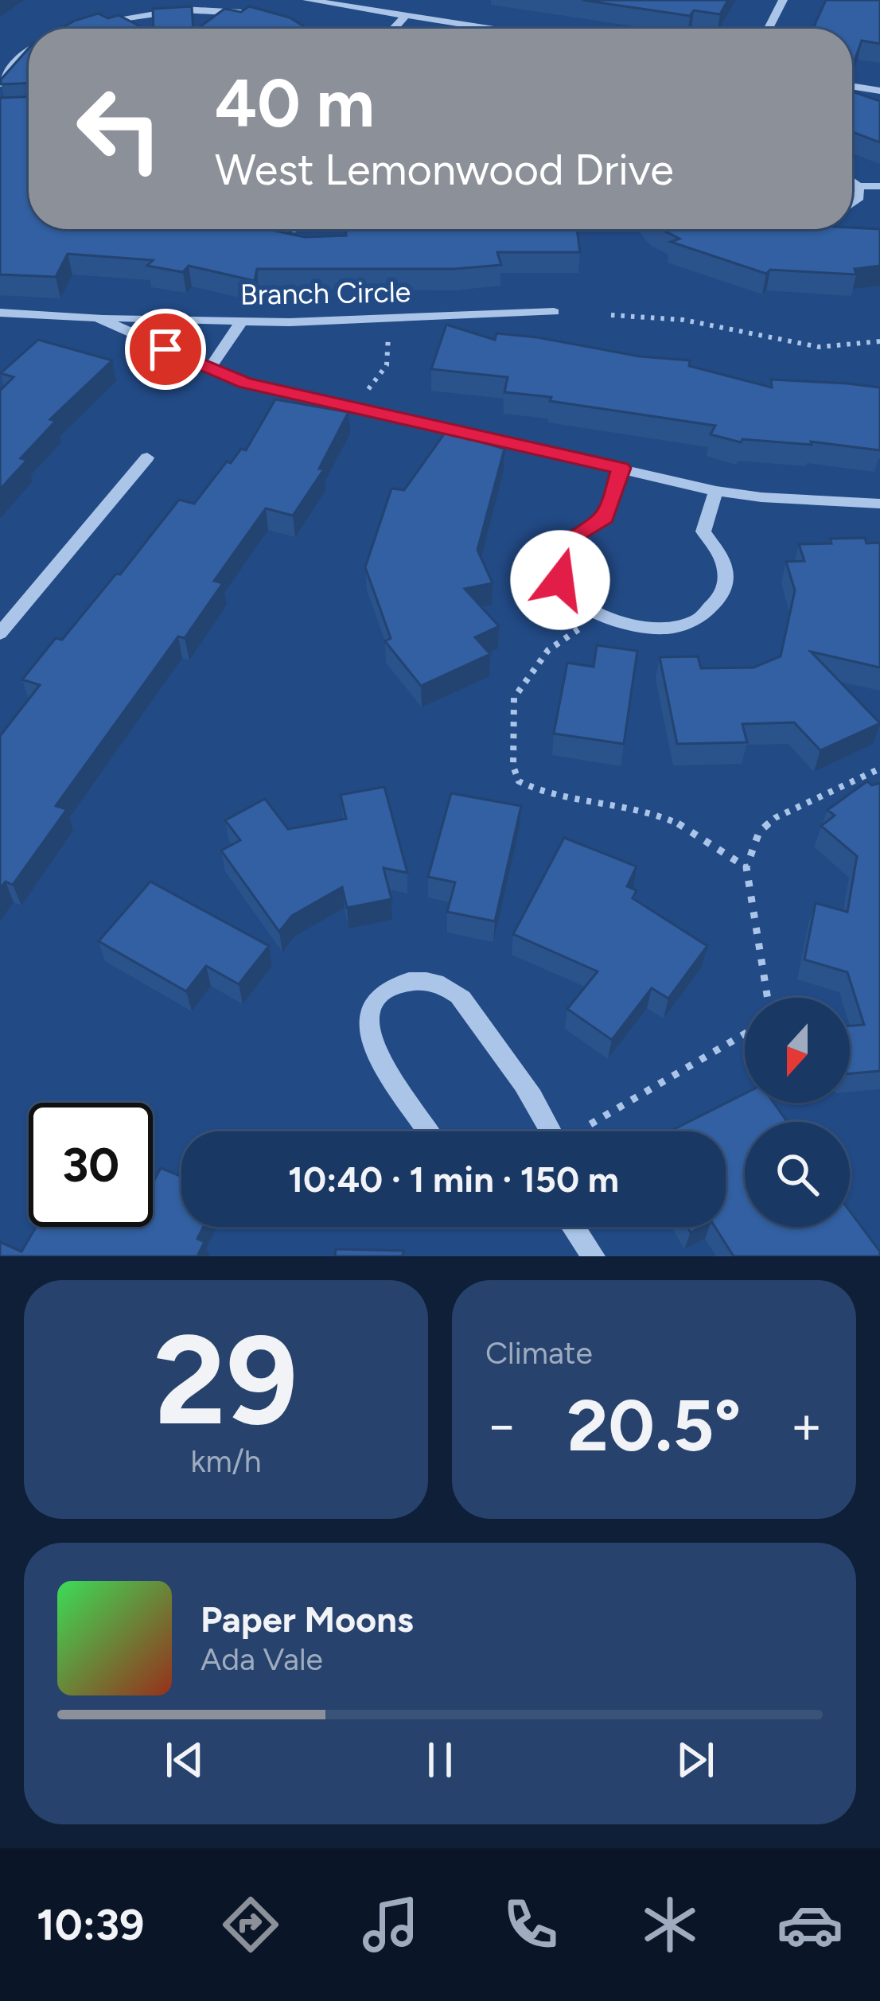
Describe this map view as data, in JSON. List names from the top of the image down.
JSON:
{
  "streets": {
    "street": ["Branch Circle"]
  },
  "north": "bottom",
  "page": {
    "turn": ["40 m", "West Lemonwood Drive"],
    "limit": "30",
    "trip": "10:40 · 1 min · 150 m",
    "tile": [
      ["29", "km/h"],
      "Climate"
    ],
    "heat": ["−", "20.5°", "+"],
    "song": ["Paper Moons", "Ada Vale"],
    "tabs": "10:39"
  }
}
